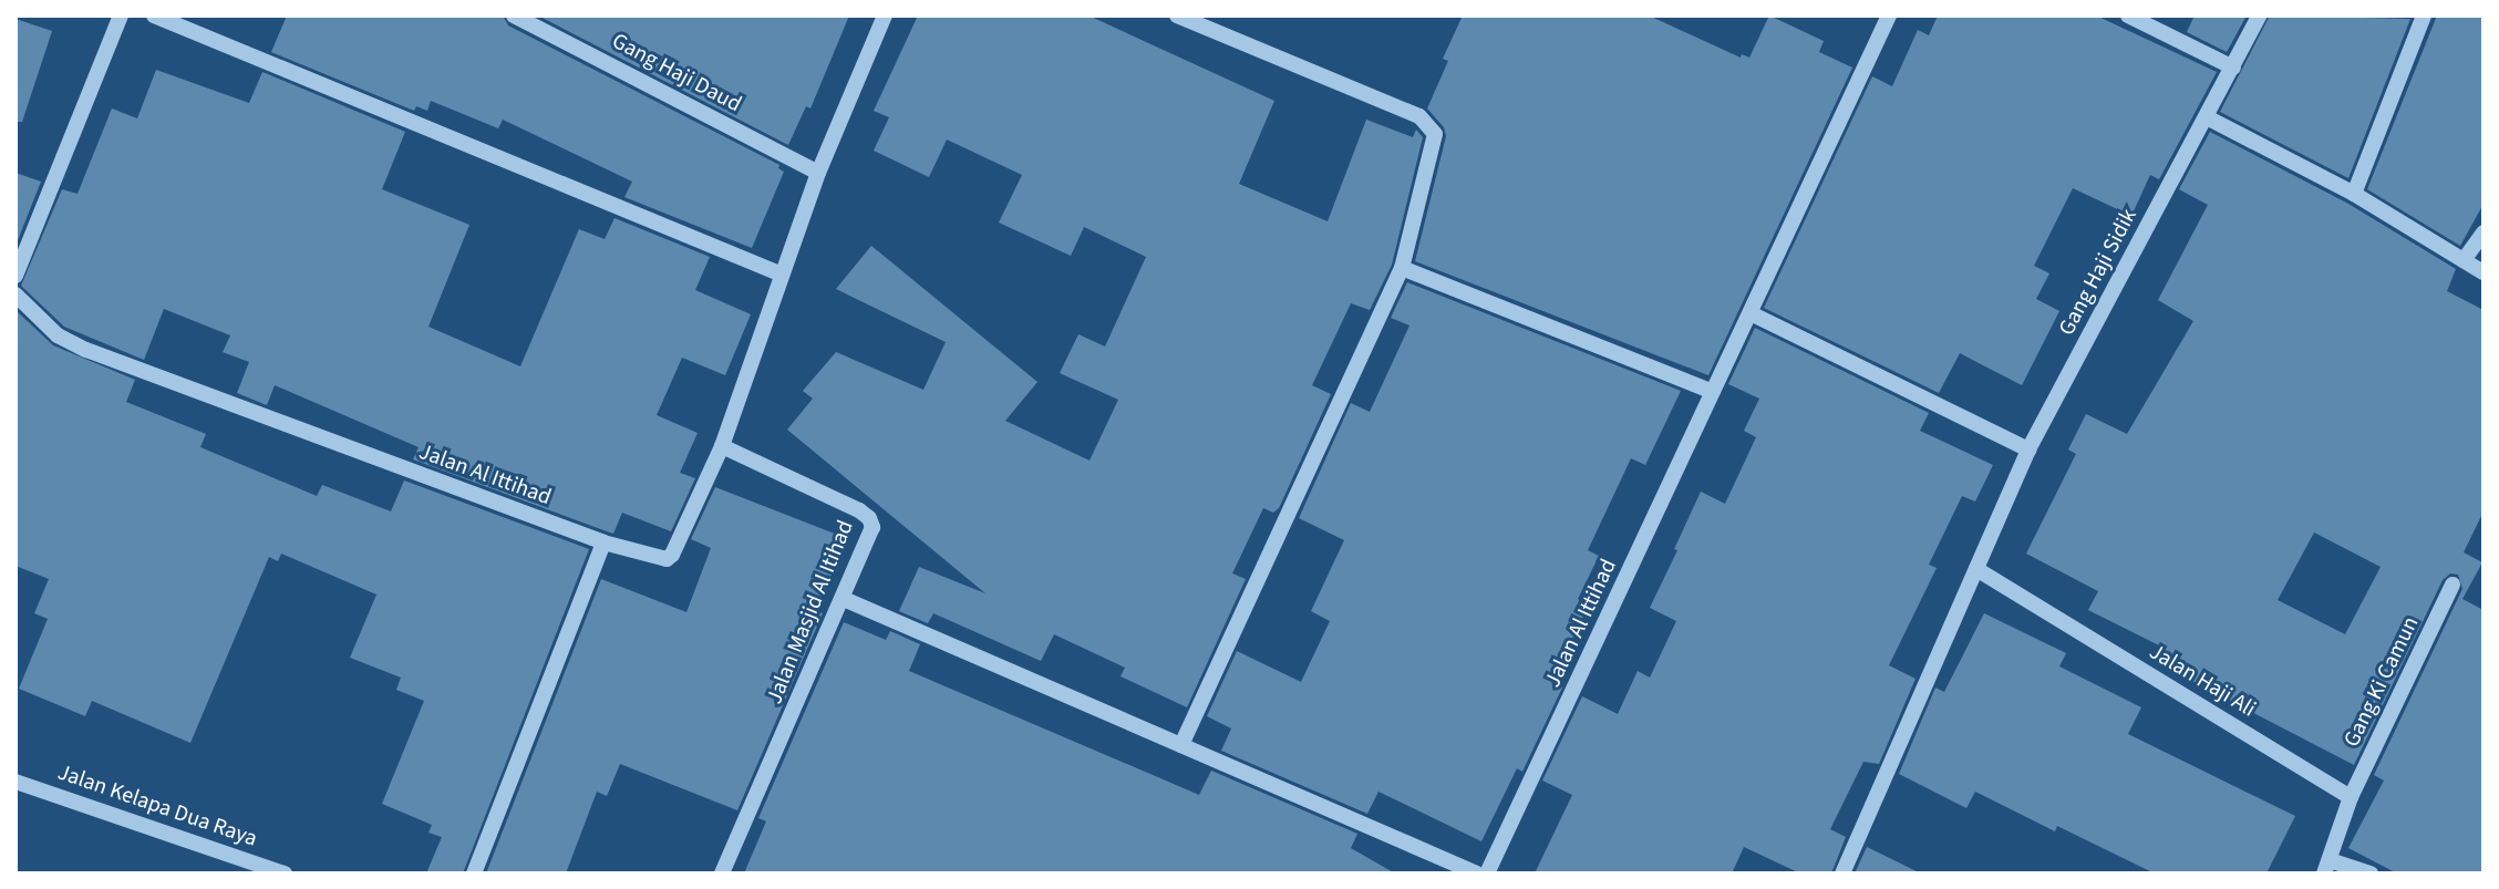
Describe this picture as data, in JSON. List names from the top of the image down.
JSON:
{
  "streets": {
    "street": [
      "Gang Haji Daud",
      "Gang Haji Sidik",
      "Jalan Al Ittihad",
      "Jalan Masjid Al Itihad",
      "Jalan Haji Ali",
      "Gang Ki Camun",
      "Jalan Kelapa Dua Raya"
    ]
  },
  "crossings": [
    ["Gang Haji Daud", "Jalan Al Ittihad"],
    ["Jalan Al Ittihad", "Jalan Masjid Al Itihad"],
    ["Jalan Haji Ali", "Gang Ki Camun"]
  ]
}
